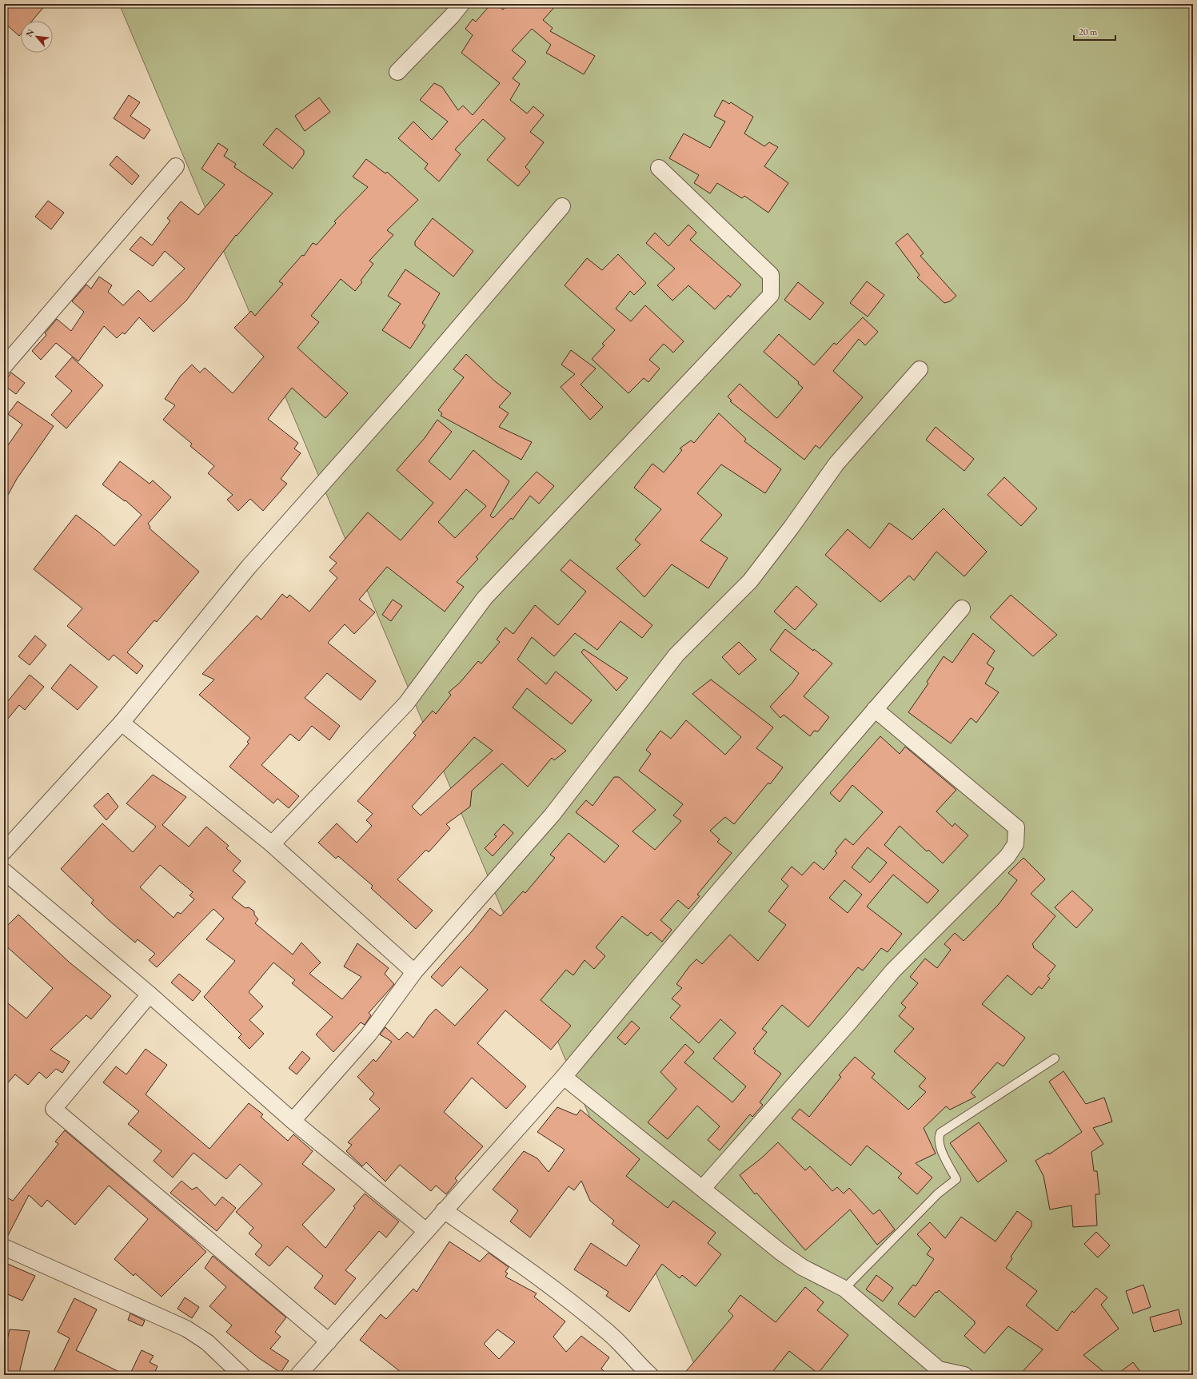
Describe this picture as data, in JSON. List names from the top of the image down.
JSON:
{
  "scale_bar": "20 m",
  "north": "top left"
}
